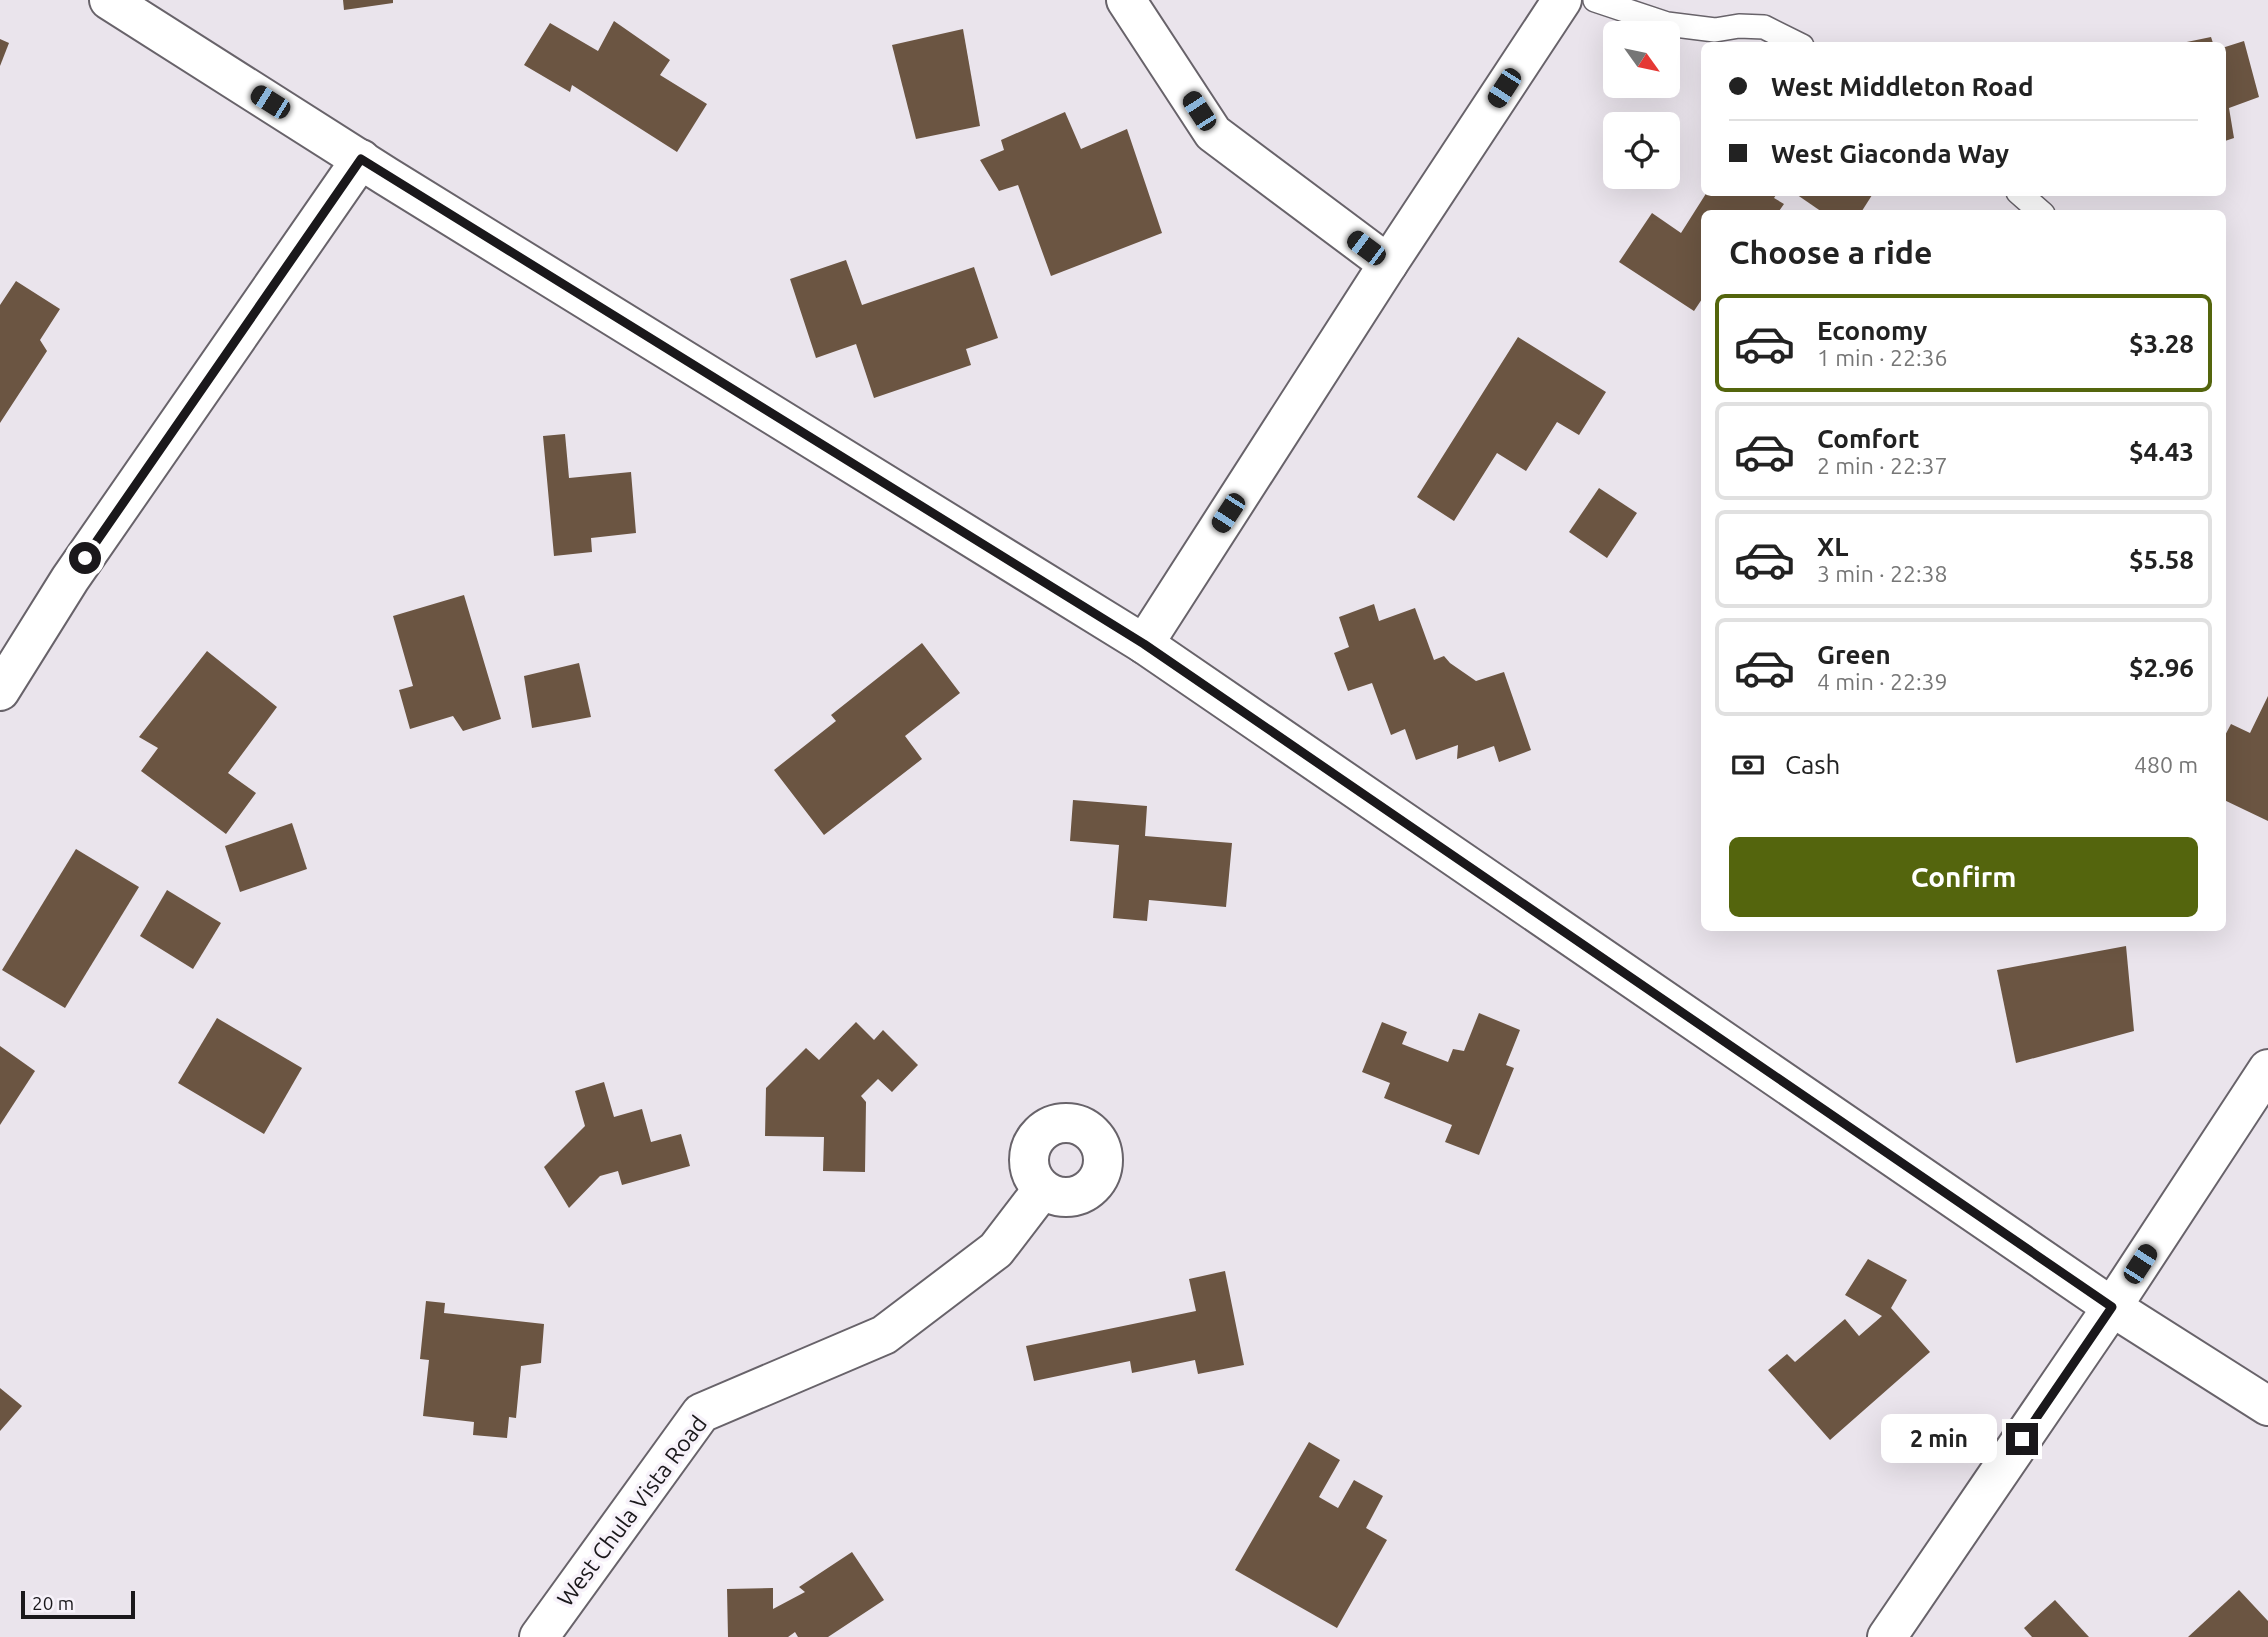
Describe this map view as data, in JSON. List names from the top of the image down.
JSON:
{
  "streets": {
    "street": ["West Chula Vista Road"]
  },
  "scale_bar": "20 m",
  "north": "bottom right",
  "page": {
    "banner": ["West Middleton Road", "West Giaconda Way"],
    "heading": "Choose a ride",
    "list": [
      {
        "name": "Economy",
        "note": "1 min · 22:36",
        "value": "$3.28"
      },
      {
        "name": "Comfort",
        "note": "2 min · 22:37",
        "value": "$4.43"
      },
      {
        "name": "XL",
        "note": "3 min · 22:38",
        "value": "$5.58"
      },
      {
        "name": "Green",
        "note": "4 min · 22:39",
        "value": "$2.96"
      }
    ],
    "pay": ["Cash", "480 m"],
    "buttons": "Confirm",
    "bubble": "2 min",
    "scale": "20 m"
  }
}
